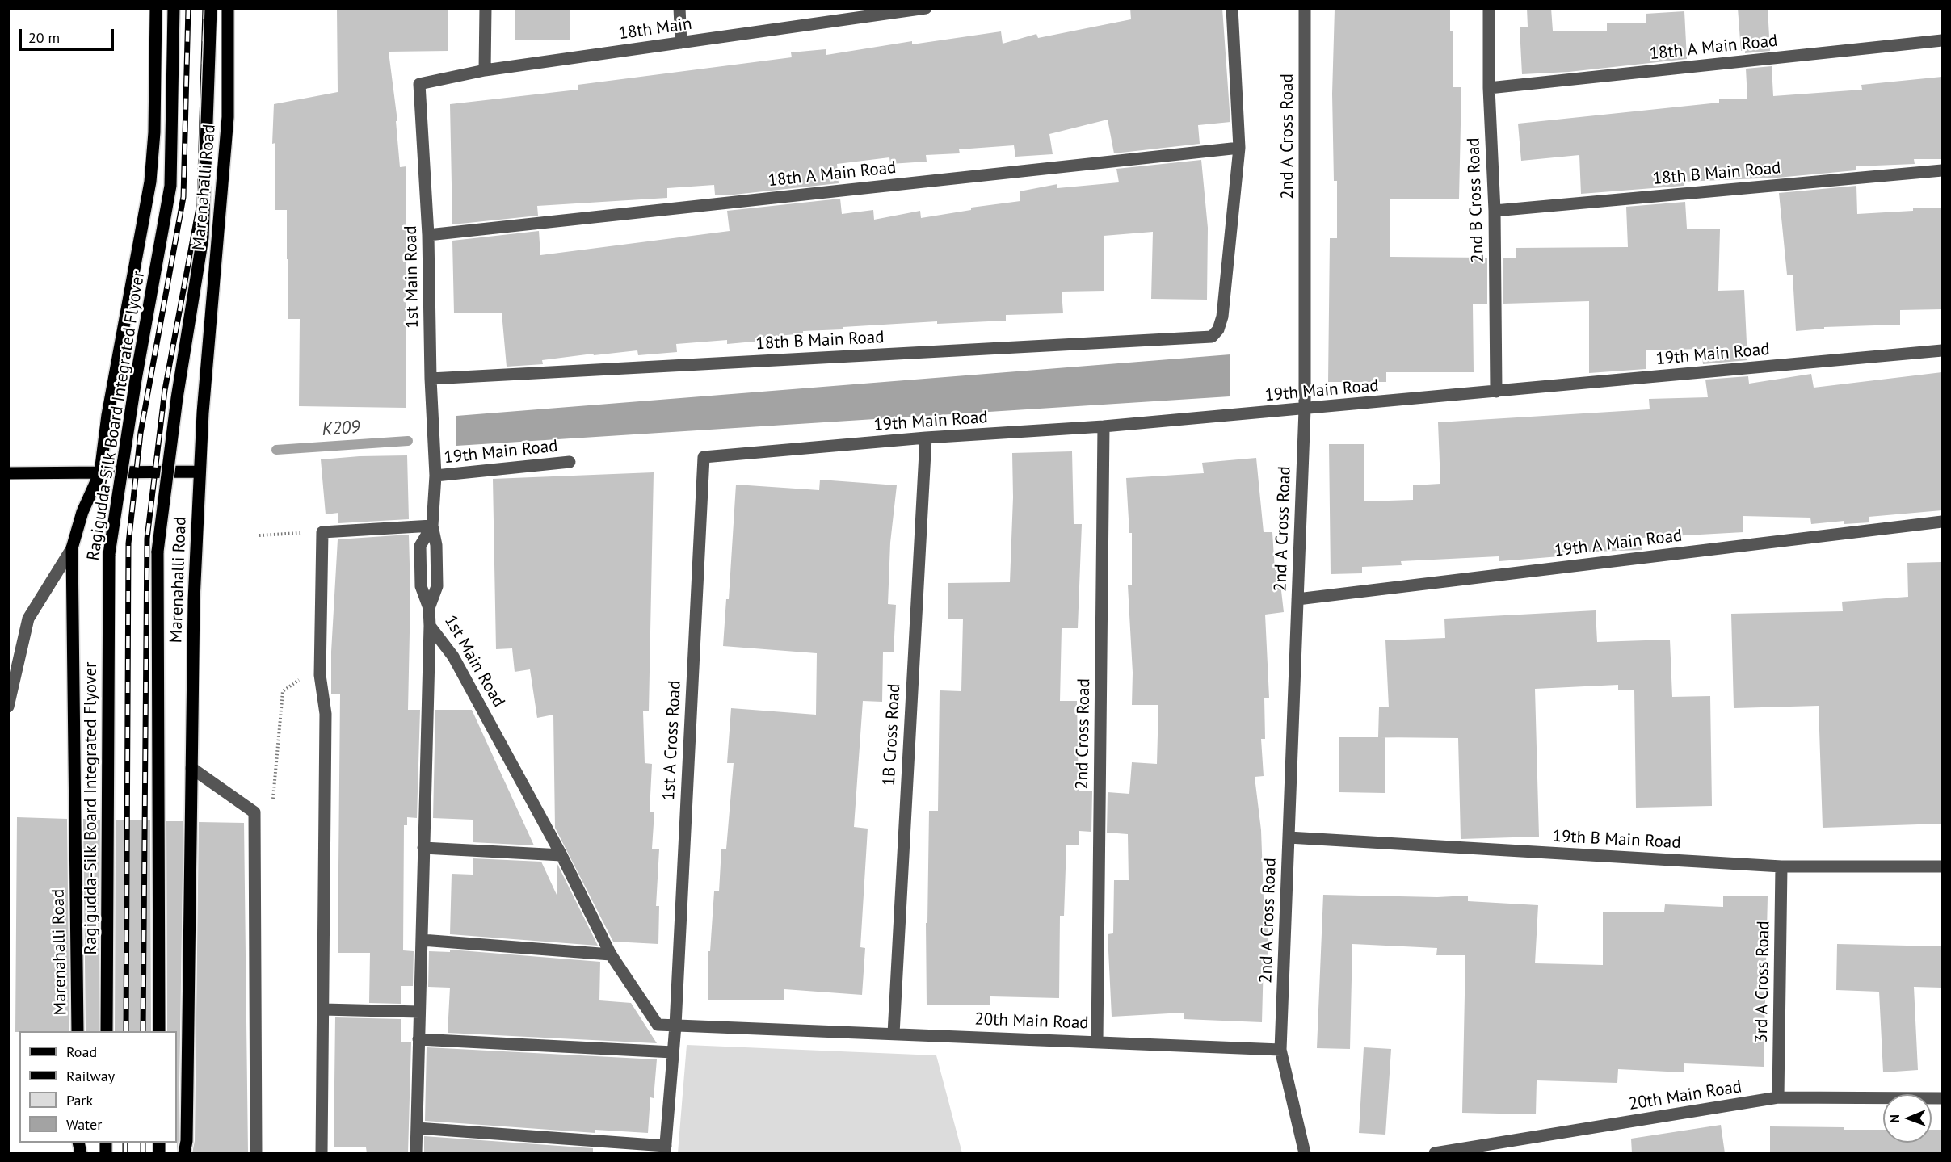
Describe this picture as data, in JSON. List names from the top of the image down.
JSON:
{
  "streets": {
    "main road": ["Marenahalli Road", "Ragigudda-Silk Board Integrated Flyover"],
    "street": [
      "18th Main",
      "18th A Main Road",
      "2nd A Cross Road",
      "18th B Main Road",
      "2nd B Cross Road",
      "1st Main Road",
      "19th Main Road",
      "19th A Main Road",
      "2nd Cross Road",
      "1B Cross Road",
      "1st A Cross Road",
      "19th B Main Road",
      "3rd A Cross Road",
      "20th Main Road"
    ]
  },
  "crossings": [
    ["18th Main", "1st Main Road"],
    ["18th A Main Road", "18th B Main Road"],
    ["18th A Main Road", "2nd B Cross Road"],
    ["18th A Main Road", "1st Main Road"],
    ["2nd A Cross Road", "19th Main Road"],
    ["2nd A Cross Road", "19th A Main Road"],
    ["2nd A Cross Road", "19th B Main Road"],
    ["2nd A Cross Road", "20th Main Road"],
    ["18th B Main Road", "2nd B Cross Road"],
    ["18th B Main Road", "1st Main Road"],
    ["2nd B Cross Road", "19th Main Road"],
    ["1st Main Road", "19th Main Road"],
    ["1st Main Road", "1st A Cross Road"],
    ["1st Main Road", "20th Main Road"],
    ["19th Main Road", "2nd Cross Road"],
    ["19th Main Road", "1B Cross Road"],
    ["19th Main Road", "1st A Cross Road"],
    ["2nd Cross Road", "20th Main Road"],
    ["1B Cross Road", "20th Main Road"],
    ["1st A Cross Road", "20th Main Road"],
    ["19th B Main Road", "3rd A Cross Road"],
    ["3rd A Cross Road", "20th Main Road"]
  ],
  "water": ["K209"],
  "legend": [
    "Road",
    "Railway",
    "Park",
    "Water"
  ],
  "scale_bar": "20 m",
  "north": "left"
}
